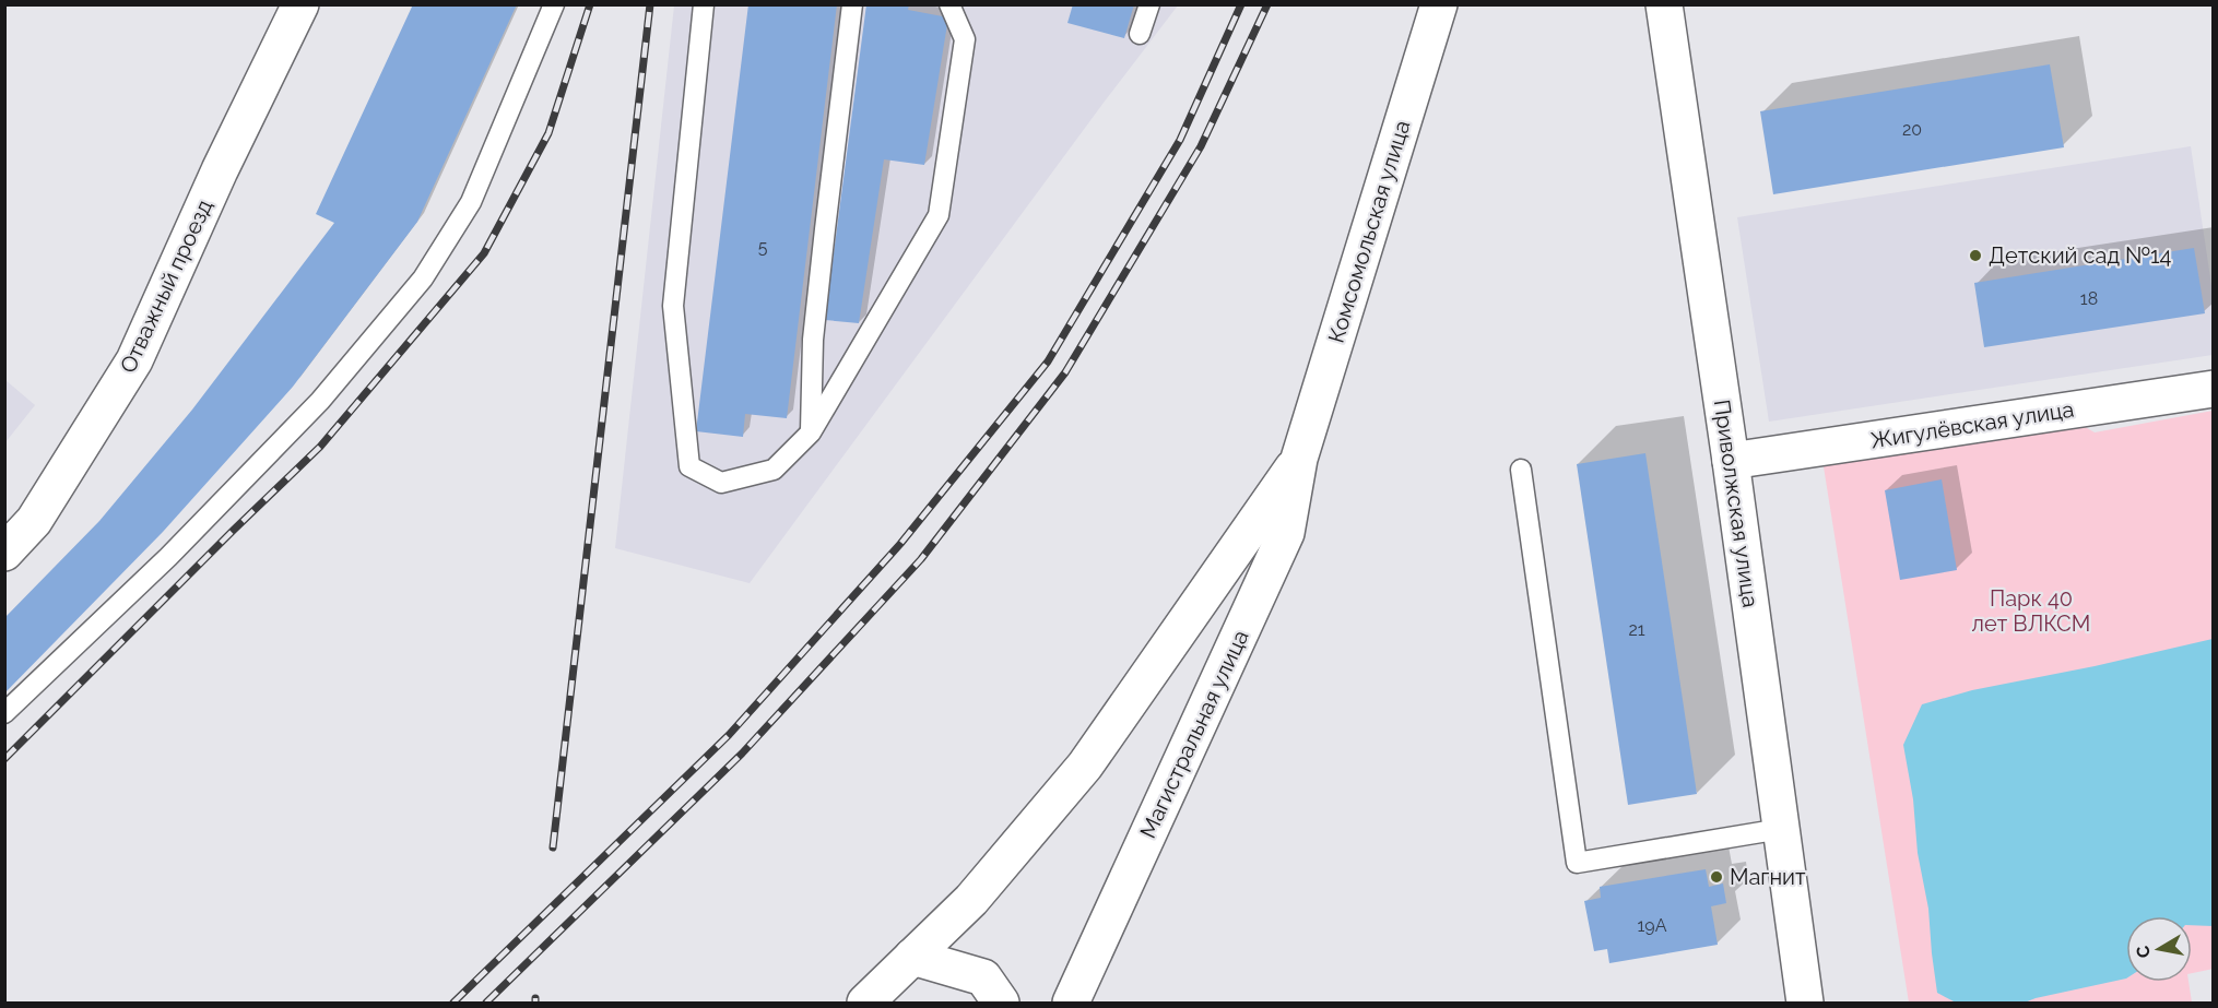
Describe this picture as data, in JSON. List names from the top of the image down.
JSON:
{
  "streets": {
    "street": [
      "Комсомольская улица",
      "Отважный проезд",
      "Жигулёвская улица",
      "Приволжская улица",
      "Магистральная улица"
    ]
  },
  "crossings": [
    ["Комсомольская улица", "Магистральная улица"],
    ["Жигулёвская улица", "Приволжская улица"]
  ],
  "parks": ["Парк 40 лет ВЛКСМ"],
  "places": ["Детский сад №14", "Магнит"],
  "house_numbers": [
    "20",
    "5",
    "18",
    "21",
    "19А"
  ],
  "north": "left"
}
